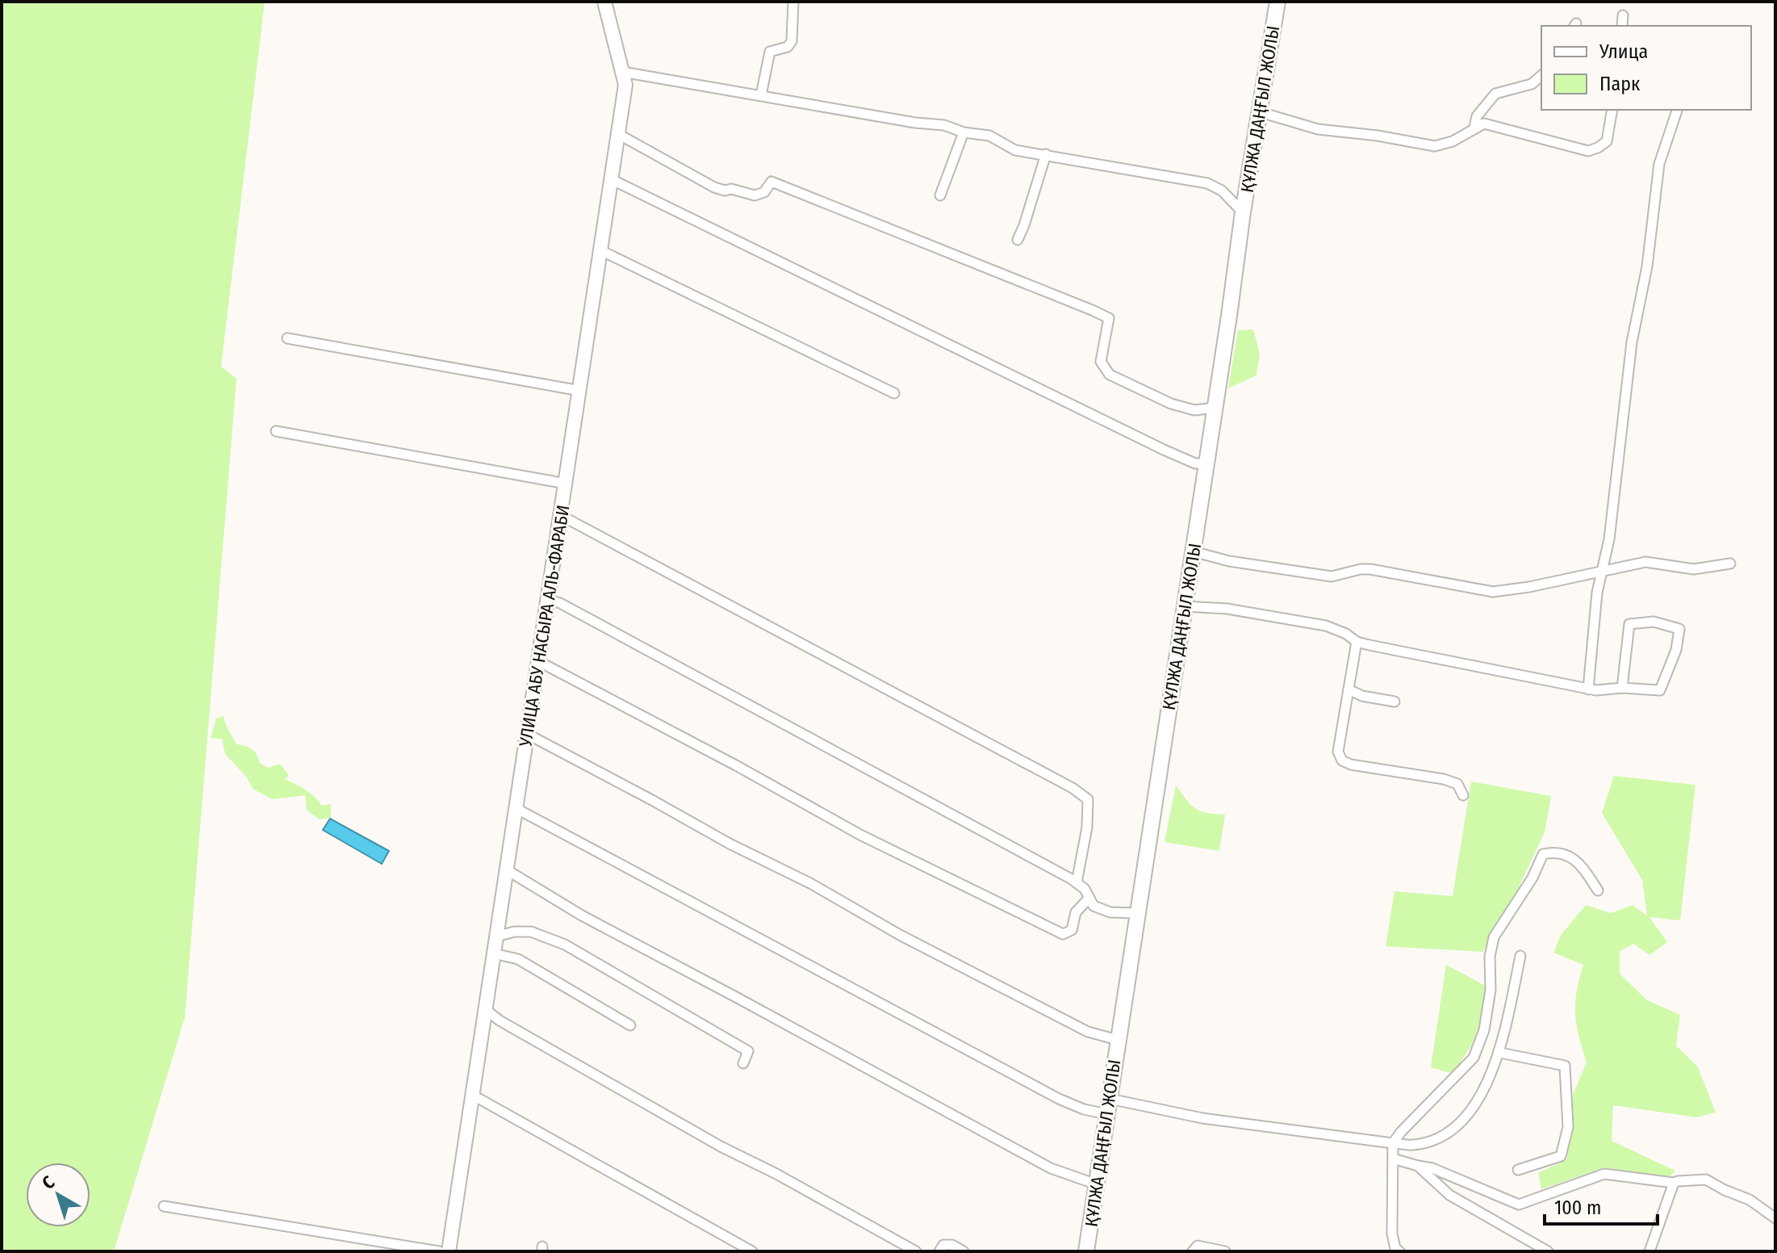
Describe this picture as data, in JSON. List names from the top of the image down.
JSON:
{
  "streets": {
    "main road": ["ҚҰЛЖА ДАҢҒЫЛ ЖОЛЫ"],
    "street": ["УЛИЦА АБУ НАСЫРА АЛЬ-ФАРАБИ"]
  },
  "legend": ["Улица", "Парк"],
  "scale_bar": "100 m",
  "north": "top left"
}
